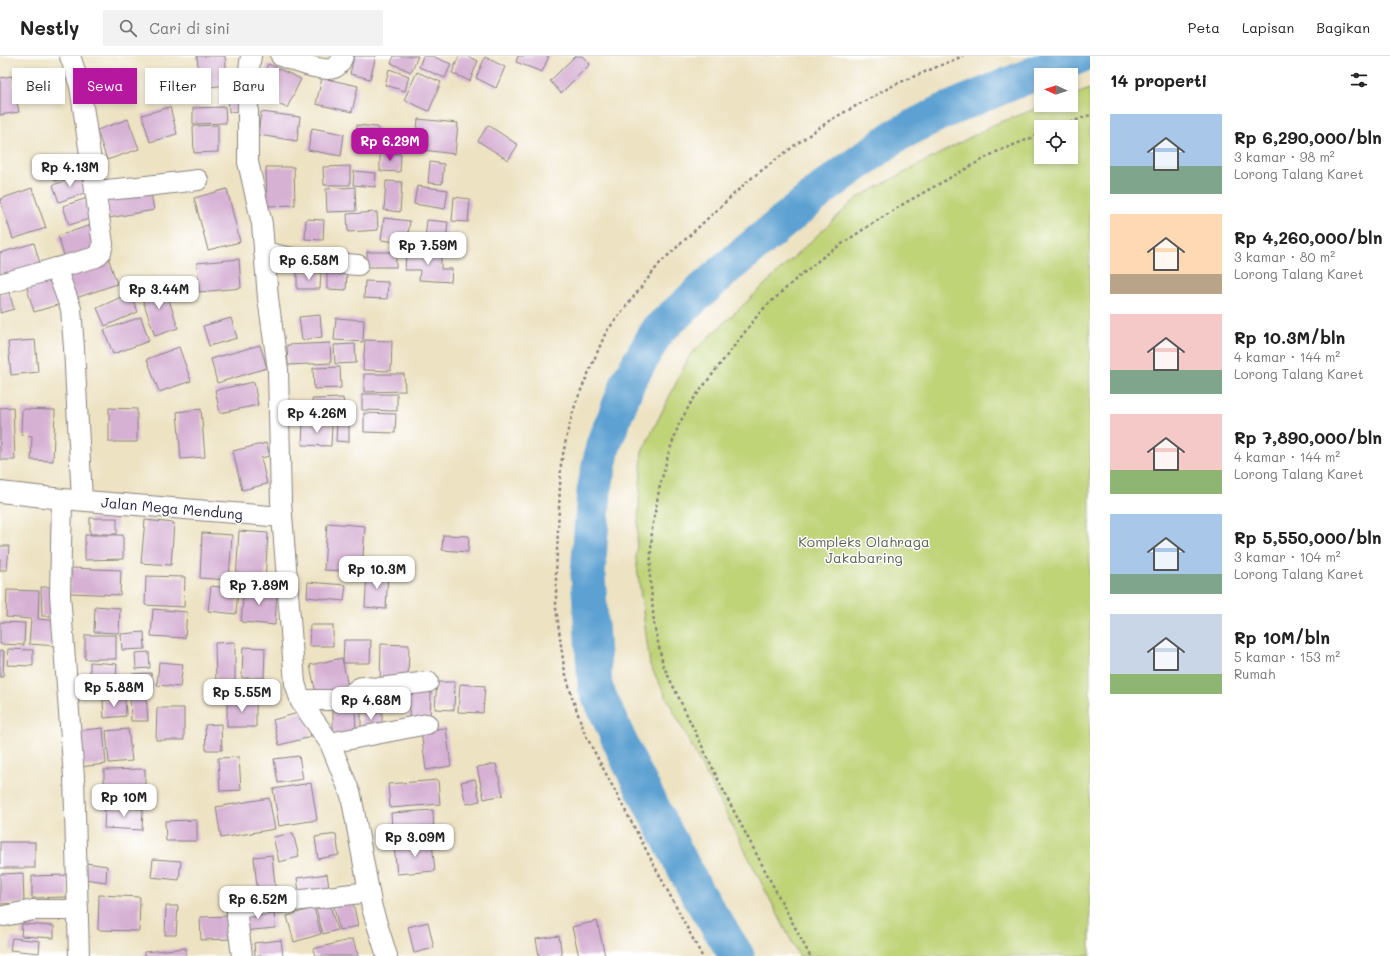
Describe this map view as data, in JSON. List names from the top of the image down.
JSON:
{
  "streets": {
    "street": ["Jalan Mega Mendung"]
  },
  "parks": ["Kompleks Olahraga Jakabaring"],
  "north": "left",
  "page": {
    "header": "Nestly",
    "search": "Cari di sini",
    "nav": ["Peta", "Lapisan", "Bagikan"],
    "heading": "14 properti",
    "chip": [
      "Beli",
      "Sewa",
      "Filter",
      "Baru"
    ],
    "list": [
      {
        "name": "Rp 6,290,000/bln",
        "note": "3 kamar · 98 m² · Lorong Talang Karet"
      },
      {
        "name": "Rp 4,260,000/bln",
        "note": "3 kamar · 80 m² · Lorong Talang Karet"
      },
      {
        "name": "Rp 10.3M/bln",
        "note": "4 kamar · 144 m² · Lorong Talang Karet"
      },
      {
        "name": "Rp 7,890,000/bln",
        "note": "4 kamar · 144 m² · Lorong Talang Karet"
      },
      {
        "name": "Rp 5,550,000/bln",
        "note": "3 kamar · 104 m² · Lorong Talang Karet"
      },
      {
        "name": "Rp 10M/bln",
        "note": "5 kamar · 153 m² · Rumah"
      }
    ],
    "price": [
      "Rp 6.29M",
      "Rp 4.13M",
      "Rp 7.59M",
      "Rp 6.58M",
      "Rp 3.44M",
      "Rp 4.26M",
      "Rp 10.3M",
      "Rp 7.89M",
      "Rp 5.88M",
      "Rp 5.55M",
      "Rp 4.68M",
      "Rp 10M",
      "Rp 3.09M",
      "Rp 6.52M"
    ]
  }
}
